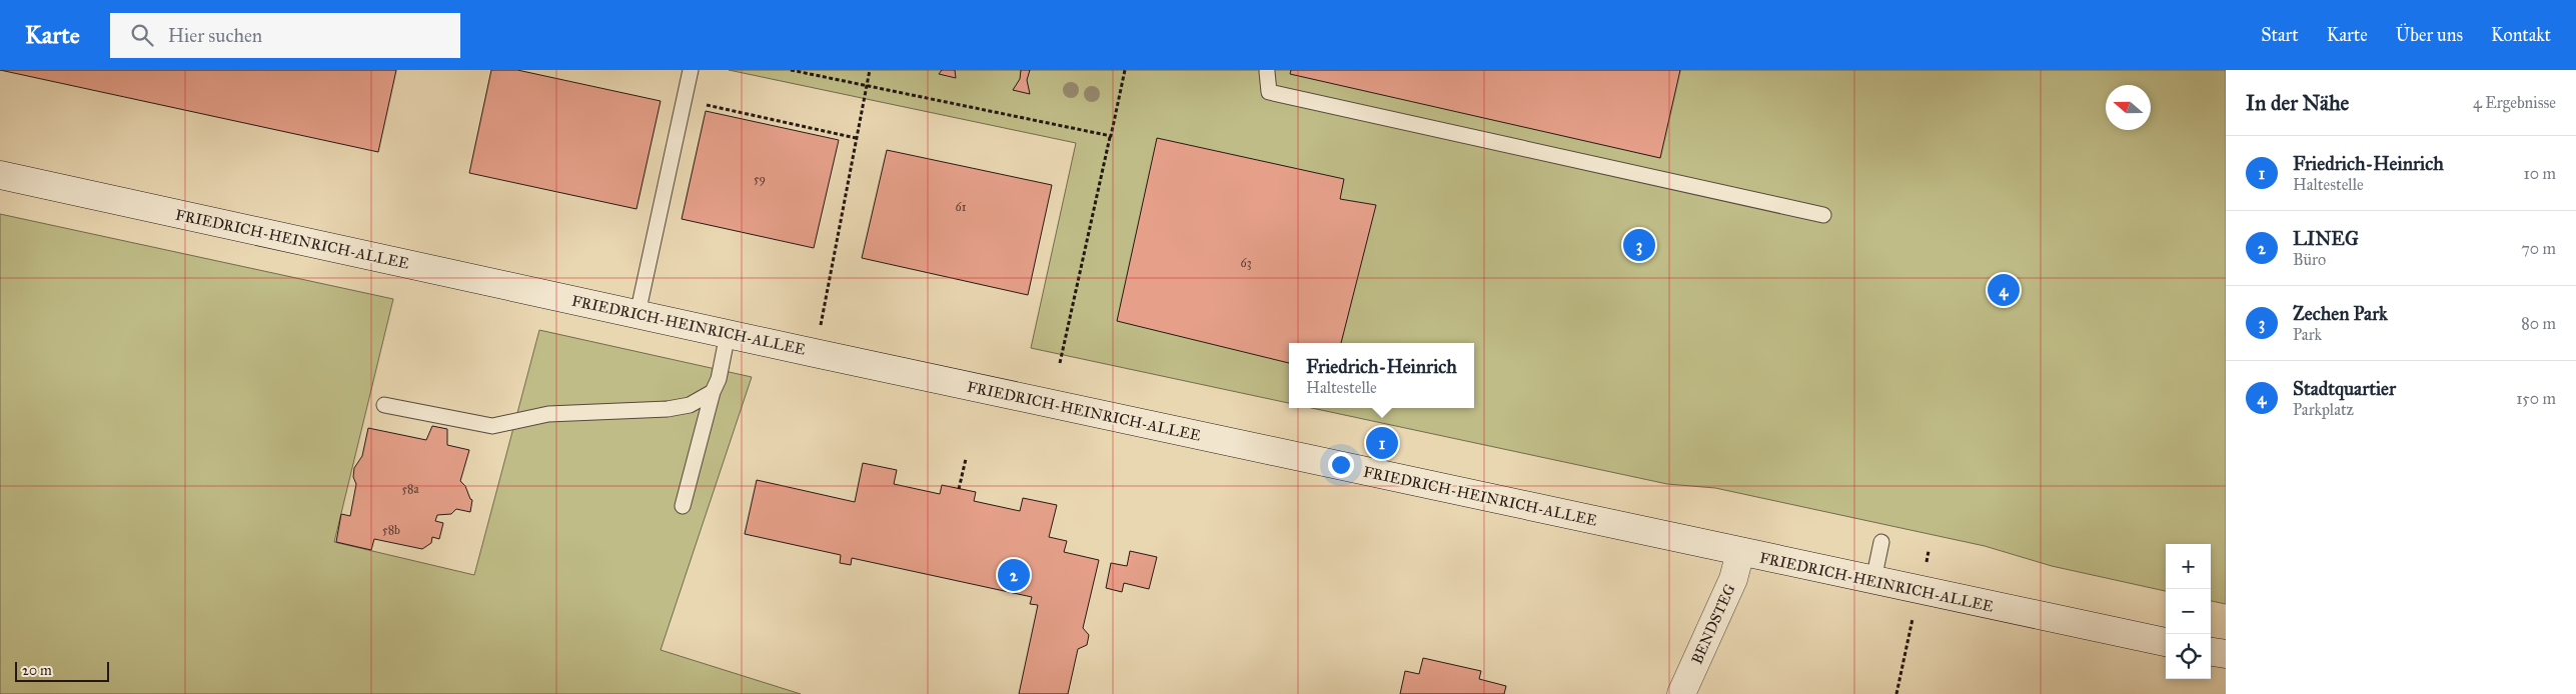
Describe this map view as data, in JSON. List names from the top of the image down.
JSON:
{
  "streets": {
    "main road": ["FRIEDRICH-HEINRICH-ALLEE", "BENDSTEG"]
  },
  "crossings": [
    ["FRIEDRICH-HEINRICH-ALLEE", "BENDSTEG"]
  ],
  "house_numbers": [
    "59",
    "61",
    "63",
    "58a",
    "58b"
  ],
  "scale_bar": "20 m",
  "north": "left",
  "page": {
    "header": "Karte",
    "search": "Hier suchen",
    "nav": [
      "Start",
      "Karte",
      "Über uns",
      "Kontakt"
    ],
    "heading": ["In der Nähe", "4 Ergebnisse"],
    "list": [
      {
        "mark": "1",
        "name": "Friedrich-Heinrich",
        "note": "Haltestelle",
        "value": "10 m"
      },
      {
        "mark": "2",
        "name": "LINEG",
        "note": "Büro",
        "value": "70 m"
      },
      {
        "mark": "3",
        "name": "Zechen Park",
        "note": "Park",
        "value": "80 m"
      },
      {
        "mark": "4",
        "name": "Stadtquartier",
        "note": "Parkplatz",
        "value": "150 m"
      }
    ],
    "pins": [
      "3",
      "4",
      "1",
      "2"
    ],
    "popup": ["Friedrich-Heinrich", "Haltestelle"],
    "map_buttons": ["+", "−"],
    "scale": "20 m"
  }
}
